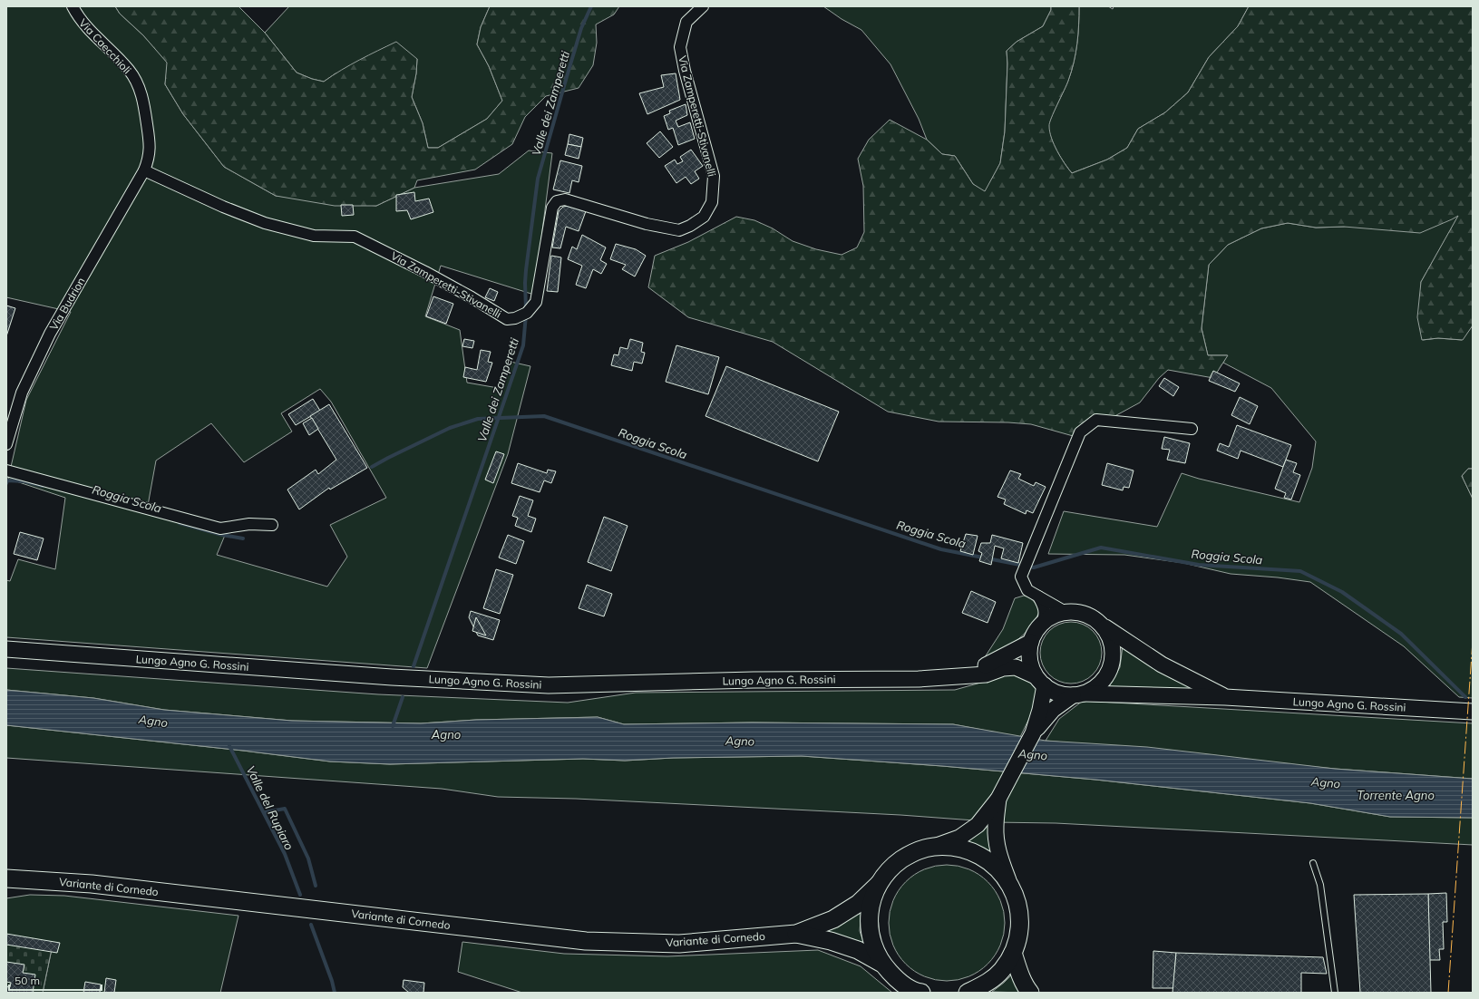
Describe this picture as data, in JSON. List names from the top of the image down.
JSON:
{
  "streets": {
    "main road": ["Lungo Agno G. Rossini", "Variante di Cornedo"],
    "street": ["Via Caecchioli", "Via Zamperetti-Stivanelli", "Via Budrion"]
  },
  "crossings": [
    ["Via Caecchioli", "Via Zamperetti-Stivanelli"],
    ["Via Caecchioli", "Via Budrion"],
    ["Via Zamperetti-Stivanelli", "Via Budrion"]
  ],
  "water": [
    "Valle dei Zamperetti",
    "Roggia Scola",
    "Agno",
    "Torrente Agno",
    "Valle del Rupiaro"
  ],
  "scale_bar": "50 m"
}
